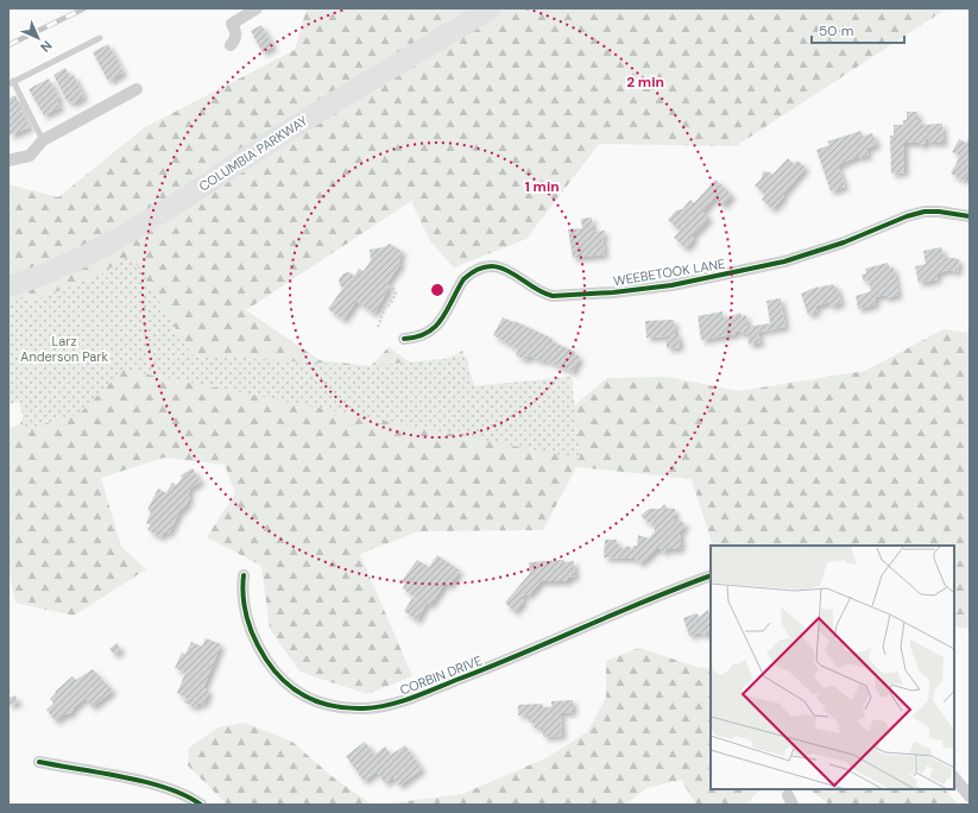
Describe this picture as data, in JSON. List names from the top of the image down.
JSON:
{
  "streets": {
    "highway": ["COLUMBIA PARKWAY"],
    "street": ["WEEBETOOK LANE", "CORBIN DRIVE"]
  },
  "parks": ["Larz Anderson Park"],
  "scale_bar": "50 m",
  "north": "bottom right",
  "rings": ["2 min", "1 min"]
}
